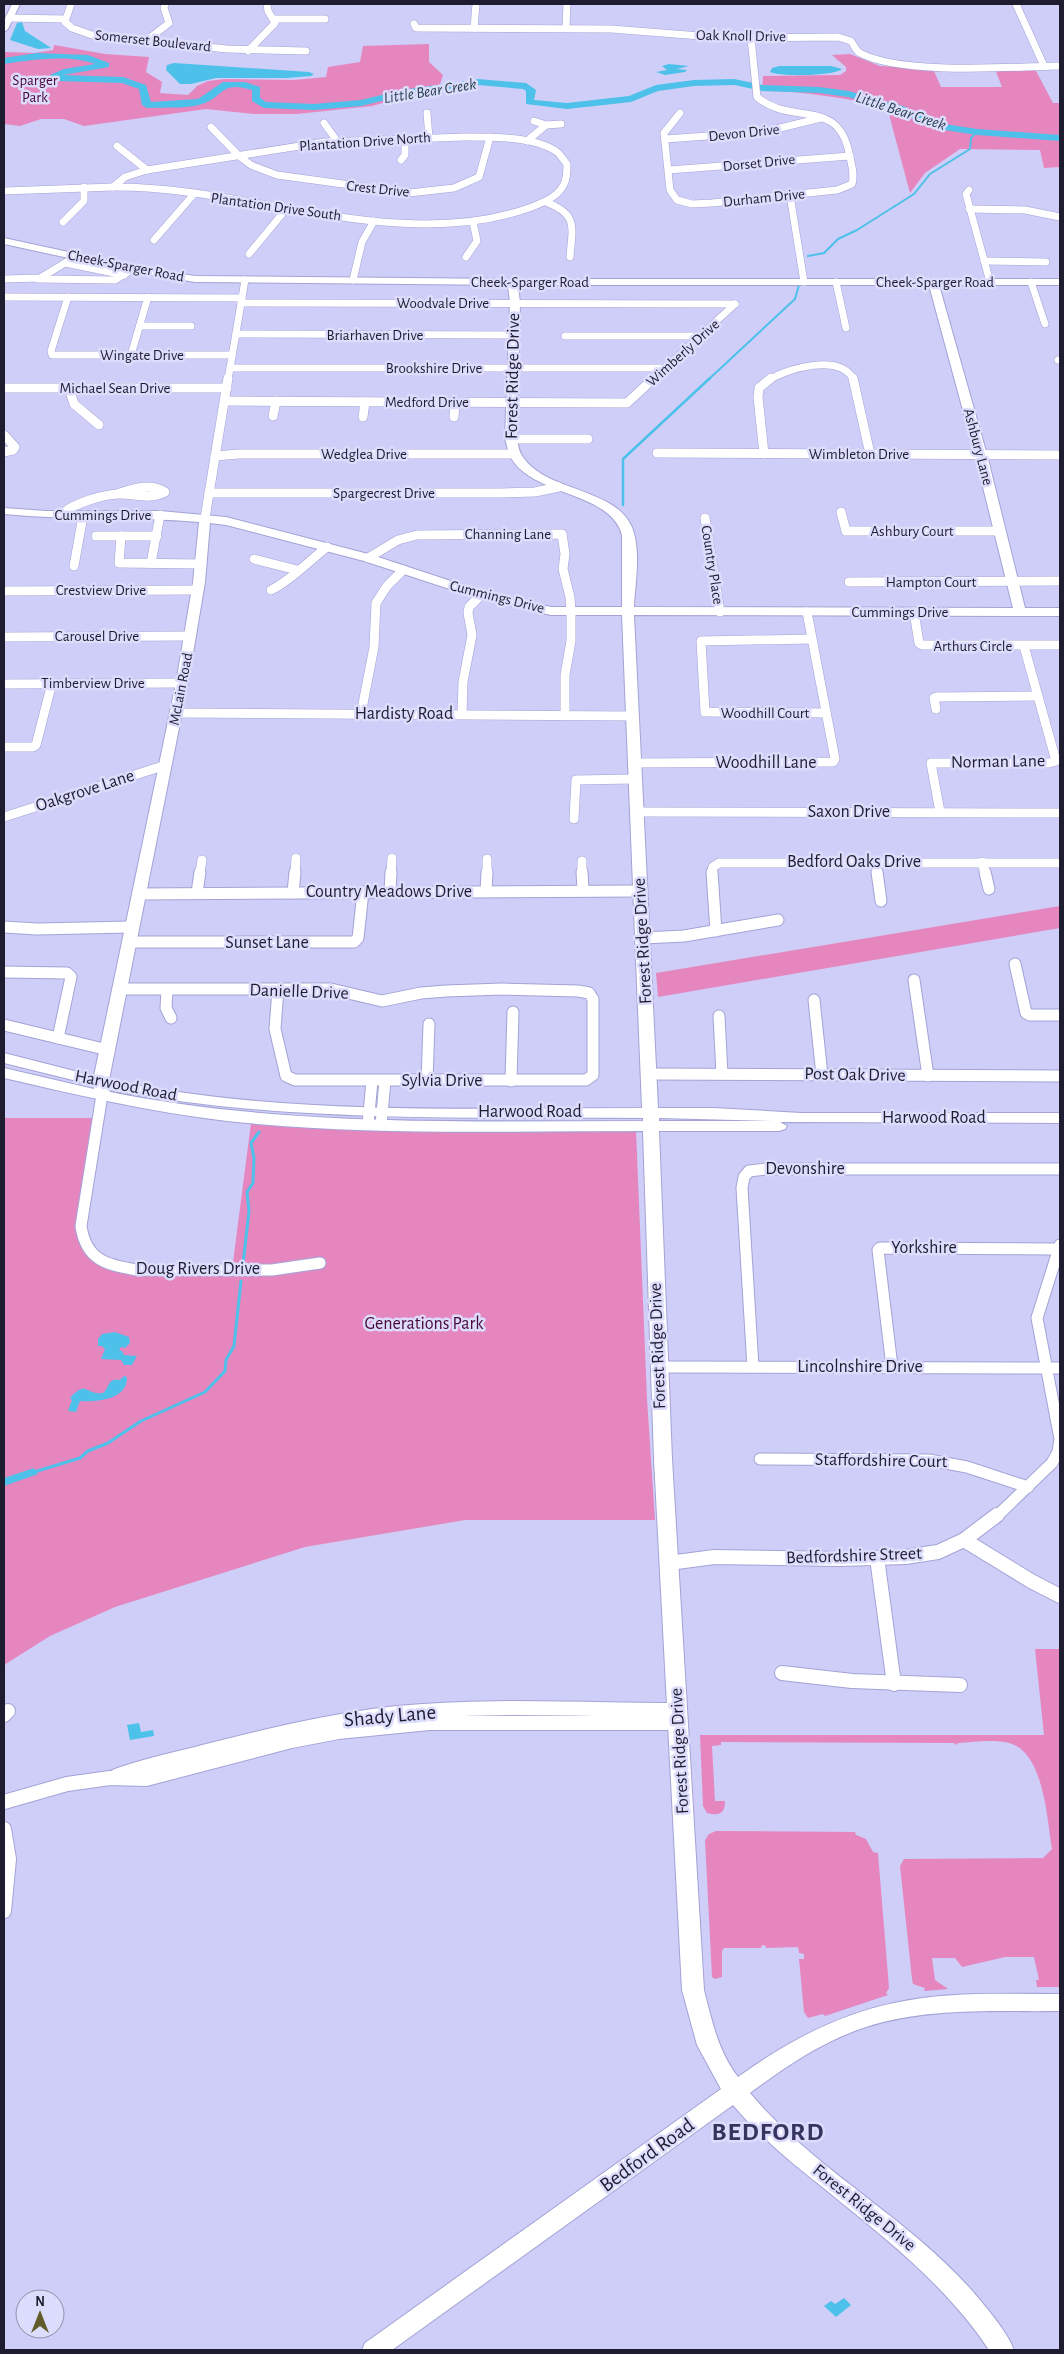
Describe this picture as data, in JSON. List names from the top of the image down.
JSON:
{
  "streets": {
    "main road": [
      "Cheek-Sparger Road",
      "Forest Ridge Drive",
      "Ashbury Lane",
      "Cummings Drive",
      "McLain Road",
      "Harwood Road",
      "Bedford Road"
    ],
    "street": [
      "Oak Knoll Drive",
      "Somerset Boulevard",
      "Devon Drive",
      "Plantation Drive North",
      "Dorset Drive",
      "Crest Drive",
      "Durham Drive",
      "Plantation Drive South",
      "Woodvale Drive",
      "Briarhaven Drive",
      "Wimberly Drive",
      "Wingate Drive",
      "Brookshire Drive",
      "Michael Sean Drive",
      "Medford Drive",
      "Wedglea Drive",
      "Wimbleton Drive",
      "Spargecrest Drive",
      "Ashbury Court",
      "Channing Lane",
      "Country Place",
      "Hampton Court",
      "Crestview Drive",
      "Carousel Drive",
      "Arthurs Circle",
      "Timberview Drive",
      "Woodhill Court",
      "Hardisty Road",
      "Norman Lane",
      "Woodhill Lane",
      "Oakgrove Lane",
      "Saxon Drive",
      "Bedford Oaks Drive",
      "Country Meadows Drive",
      "Sunset Lane",
      "Danielle Drive",
      "Post Oak Drive",
      "Sylvia Drive",
      "Devonshire",
      "Yorkshire",
      "Doug Rivers Drive",
      "Lincolnshire Drive",
      "Staffordshire Court",
      "Bedfordshire Street",
      "Shady Lane"
    ]
  },
  "crossings": [
    ["Plantation Drive North", "Crest Drive"],
    ["Plantation Drive North", "Plantation Drive South"],
    ["Dorset Drive", "Durham Drive"],
    ["Cheek-Sparger Road", "Forest Ridge Drive"],
    ["Cheek-Sparger Road", "Ashbury Lane"],
    ["Cheek-Sparger Road", "McLain Road"],
    ["Woodvale Drive", "Wimberly Drive"],
    ["Woodvale Drive", "Wingate Drive"],
    ["Woodvale Drive", "Forest Ridge Drive"],
    ["Woodvale Drive", "McLain Road"],
    ["Briarhaven Drive", "Forest Ridge Drive"],
    ["Briarhaven Drive", "McLain Road"],
    ["Wimberly Drive", "Brookshire Drive"],
    ["Wimberly Drive", "Medford Drive"],
    ["Wingate Drive", "McLain Road"],
    ["Brookshire Drive", "Forest Ridge Drive"],
    ["Brookshire Drive", "McLain Road"],
    ["Forest Ridge Drive", "Medford Drive"],
    ["Forest Ridge Drive", "Wedglea Drive"],
    ["Forest Ridge Drive", "Spargecrest Drive"],
    ["Forest Ridge Drive", "Cummings Drive"],
    ["Forest Ridge Drive", "Hardisty Road"],
    ["Forest Ridge Drive", "Woodhill Lane"],
    ["Forest Ridge Drive", "Saxon Drive"],
    ["Forest Ridge Drive", "Country Meadows Drive"],
    ["Forest Ridge Drive", "Post Oak Drive"],
    ["Forest Ridge Drive", "Harwood Road"],
    ["Forest Ridge Drive", "Lincolnshire Drive"],
    ["Forest Ridge Drive", "Bedfordshire Street"],
    ["Forest Ridge Drive", "Shady Lane"],
    ["Forest Ridge Drive", "Bedford Road"],
    ["Michael Sean Drive", "McLain Road"],
    ["Medford Drive", "McLain Road"],
    ["Ashbury Lane", "Wimbleton Drive"],
    ["Ashbury Lane", "Cummings Drive"],
    ["Ashbury Lane", "Ashbury Court"],
    ["Ashbury Lane", "Hampton Court"],
    ["Wedglea Drive", "McLain Road"],
    ["Spargecrest Drive", "McLain Road"],
    ["Cummings Drive", "Channing Lane"],
    ["Cummings Drive", "Country Place"],
    ["Cummings Drive", "Arthurs Circle"],
    ["Cummings Drive", "McLain Road"],
    ["Cummings Drive", "Woodhill Lane"],
    ["Channing Lane", "Hardisty Road"],
    ["Crestview Drive", "McLain Road"],
    ["Carousel Drive", "McLain Road"],
    ["Arthurs Circle", "Norman Lane"],
    ["Timberview Drive", "McLain Road"],
    ["McLain Road", "Hardisty Road"],
    ["McLain Road", "Oakgrove Lane"],
    ["McLain Road", "Country Meadows Drive"],
    ["McLain Road", "Sunset Lane"],
    ["McLain Road", "Danielle Drive"],
    ["McLain Road", "Harwood Road"],
    ["McLain Road", "Doug Rivers Drive"],
    ["Woodhill Court", "Woodhill Lane"],
    ["Norman Lane", "Saxon Drive"],
    ["Country Meadows Drive", "Sunset Lane"],
    ["Danielle Drive", "Sylvia Drive"],
    ["Harwood Road", "Doug Rivers Drive"],
    ["Devonshire", "Lincolnshire Drive"],
    ["Yorkshire", "Lincolnshire Drive"],
    ["Yorkshire", "Bedfordshire Street"],
    ["Lincolnshire Drive", "Bedfordshire Street"],
    ["Staffordshire Court", "Bedfordshire Street"]
  ],
  "districts": ["BEDFORD"],
  "water": ["Little Bear Creek"],
  "parks": ["Sparger Park", "Generations Park"],
  "north": "top"
}
